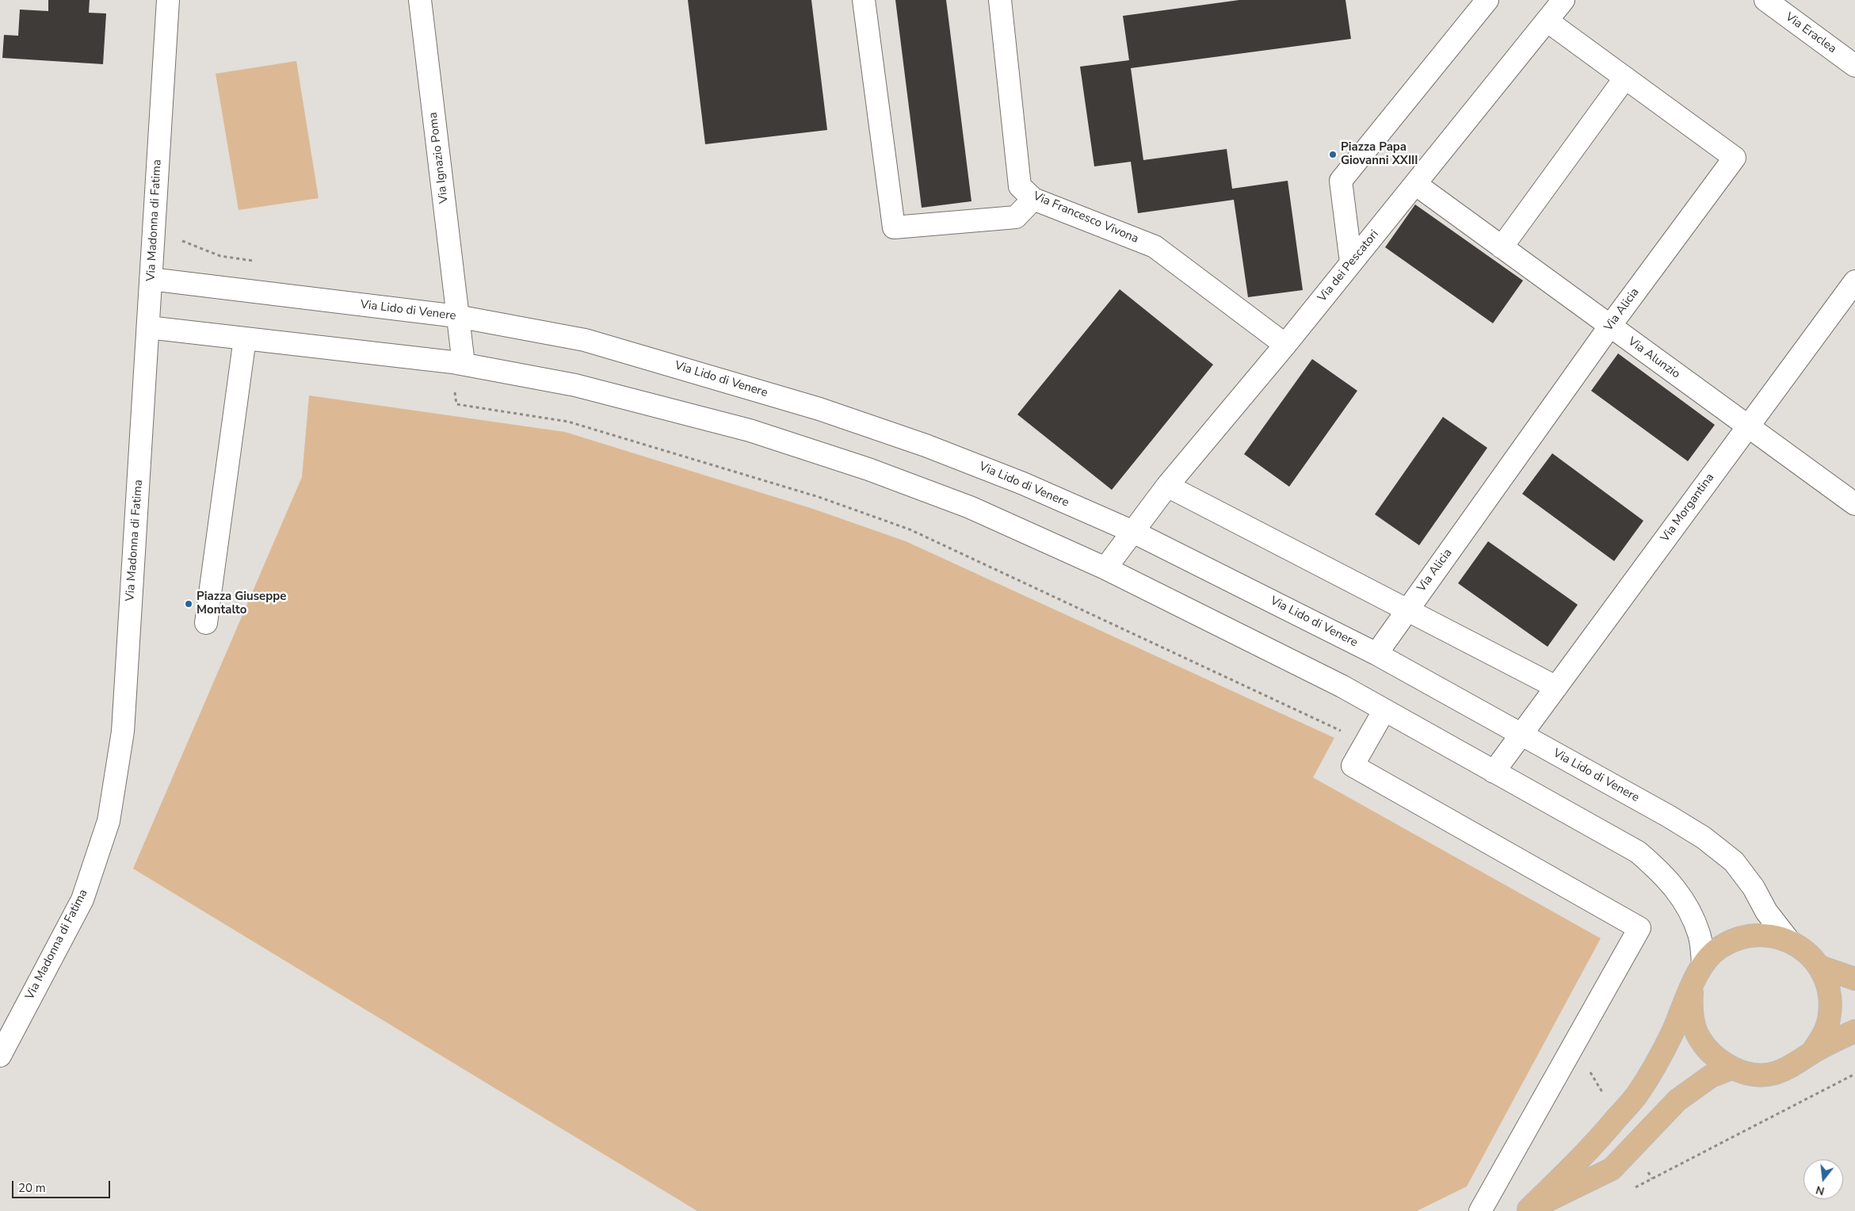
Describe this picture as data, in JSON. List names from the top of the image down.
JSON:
{
  "streets": {
    "street": [
      "Via Eraclea",
      "Via Ignazio Poma",
      "Via Francesco Vivona",
      "Via Madonna di Fatima",
      "Via dei Pescatori",
      "Via Alicia",
      "Via Lido di Venere",
      "Via Alunzio",
      "Via Morgantina"
    ]
  },
  "crossings": [
    ["Via Ignazio Poma", "Via Lido di Venere"],
    ["Via Francesco Vivona", "Via dei Pescatori"],
    ["Via Madonna di Fatima", "Via Lido di Venere"],
    ["Via dei Pescatori", "Via Alicia"],
    ["Via dei Pescatori", "Via Lido di Venere"],
    ["Via dei Pescatori", "Via Alunzio"],
    ["Via Alicia", "Via Lido di Venere"],
    ["Via Alicia", "Via Alunzio"],
    ["Via Lido di Venere", "Via Morgantina"],
    ["Via Alunzio", "Via Morgantina"]
  ],
  "places": ["Piazza Papa Giovanni XXIII", "Piazza Giuseppe Montalto"],
  "scale_bar": "20 m",
  "north": "bottom"
}
